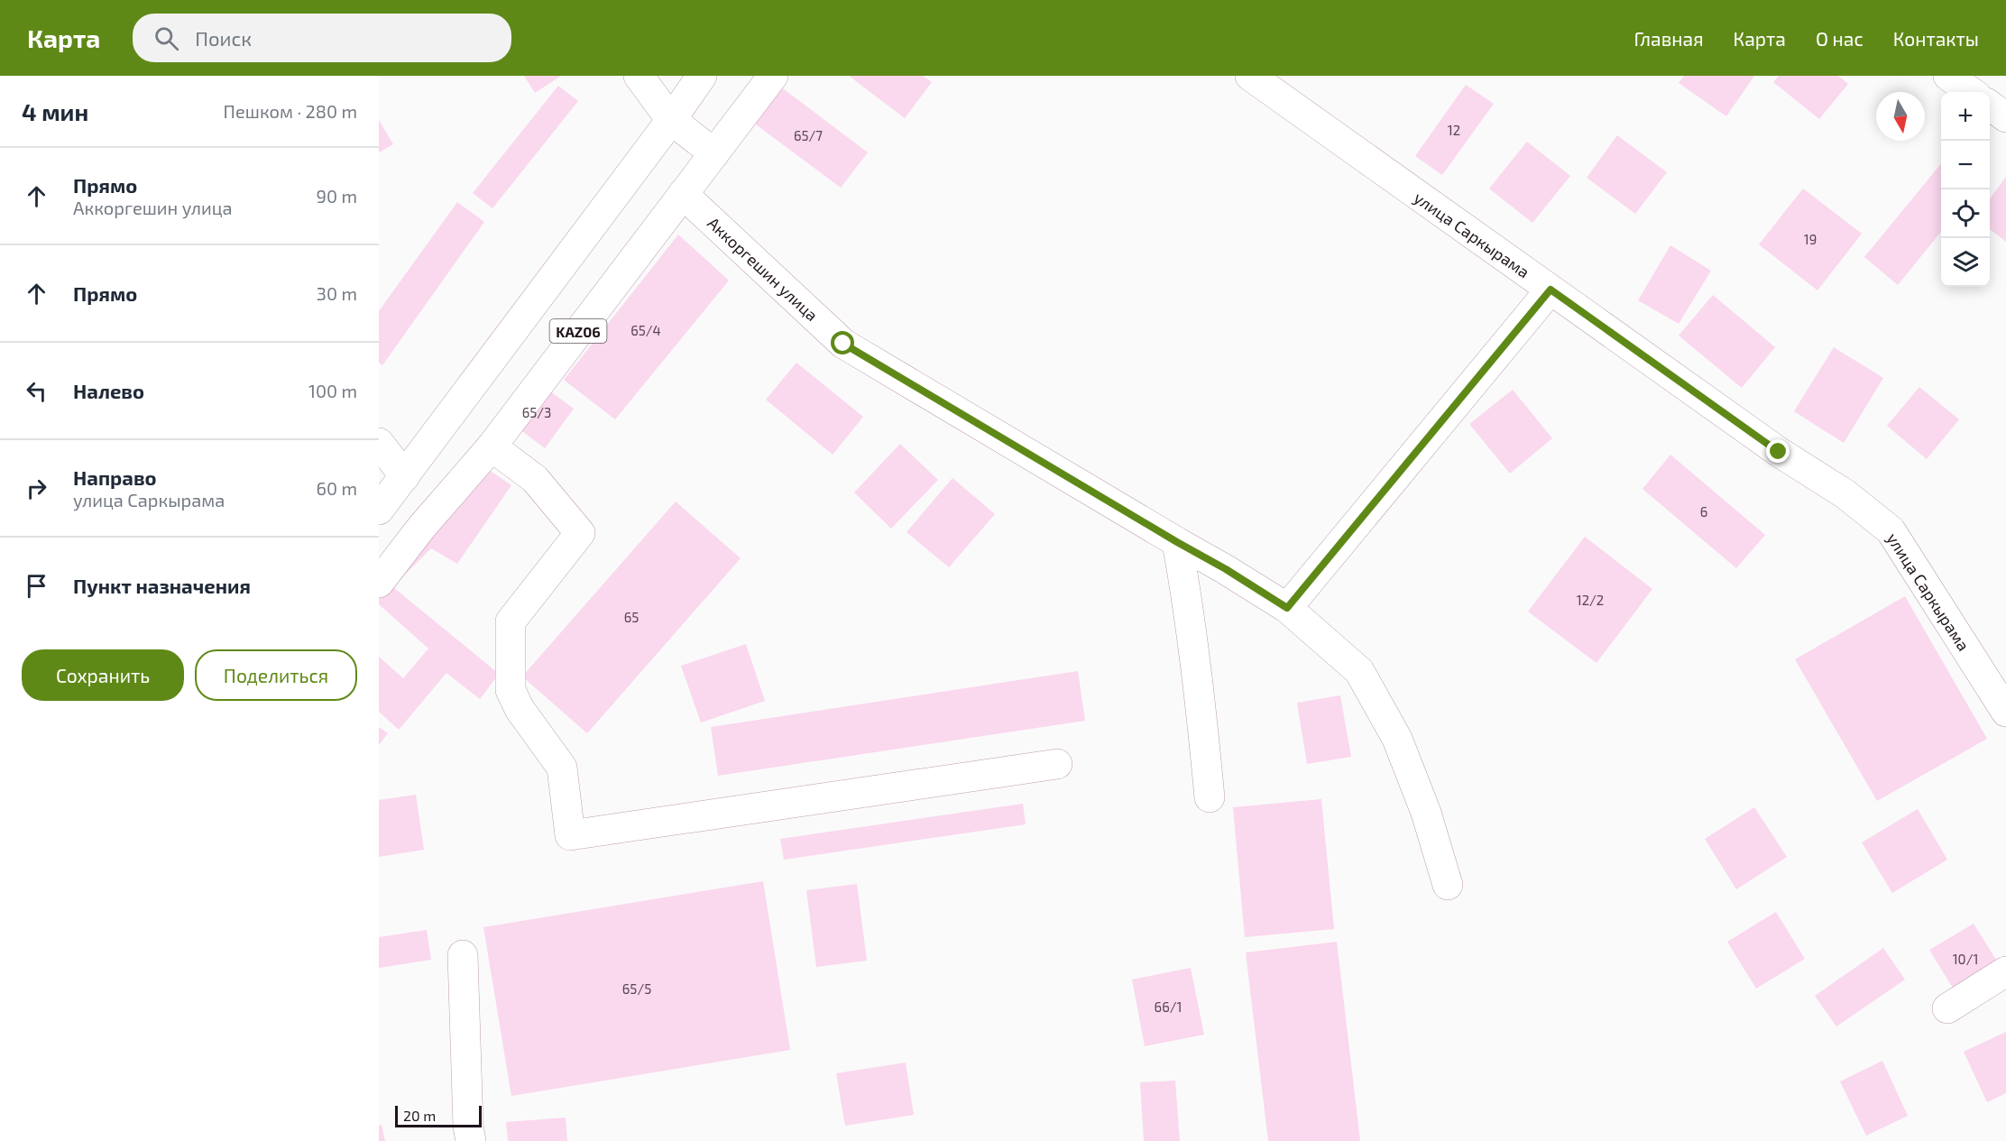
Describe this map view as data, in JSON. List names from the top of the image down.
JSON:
{
  "streets": {
    "main road": ["улица Саркырама", "Аккоргешин улица", "KАZ06"]
  },
  "crossings": [
    ["Аккоргешин улица", "KАZ06"]
  ],
  "house_numbers": [
    "12",
    "65/7",
    "19",
    "65/4",
    "65/3",
    "6",
    "12/2",
    "65",
    "10/1",
    "65/5",
    "66/1"
  ],
  "scale_bar": "20 m",
  "north": "bottom",
  "page": {
    "header": "Карта",
    "search": "Поиск",
    "nav": [
      "Главная",
      "Карта",
      "О нас",
      "Контакты"
    ],
    "heading": ["4 мин", "Пешком · 280 m"],
    "map_buttons": ["+", "−"],
    "list": [
      ["Прямо", "Аккоргешин улица", "90 m"],
      ["Прямо", "30 m"],
      ["Налево", "100 m"],
      ["Направо", "улица Саркырама", "60 m"],
      "Пункт назначения"
    ],
    "buttons": ["Сохранить", "Поделиться"],
    "scale": "20 m"
  }
}
